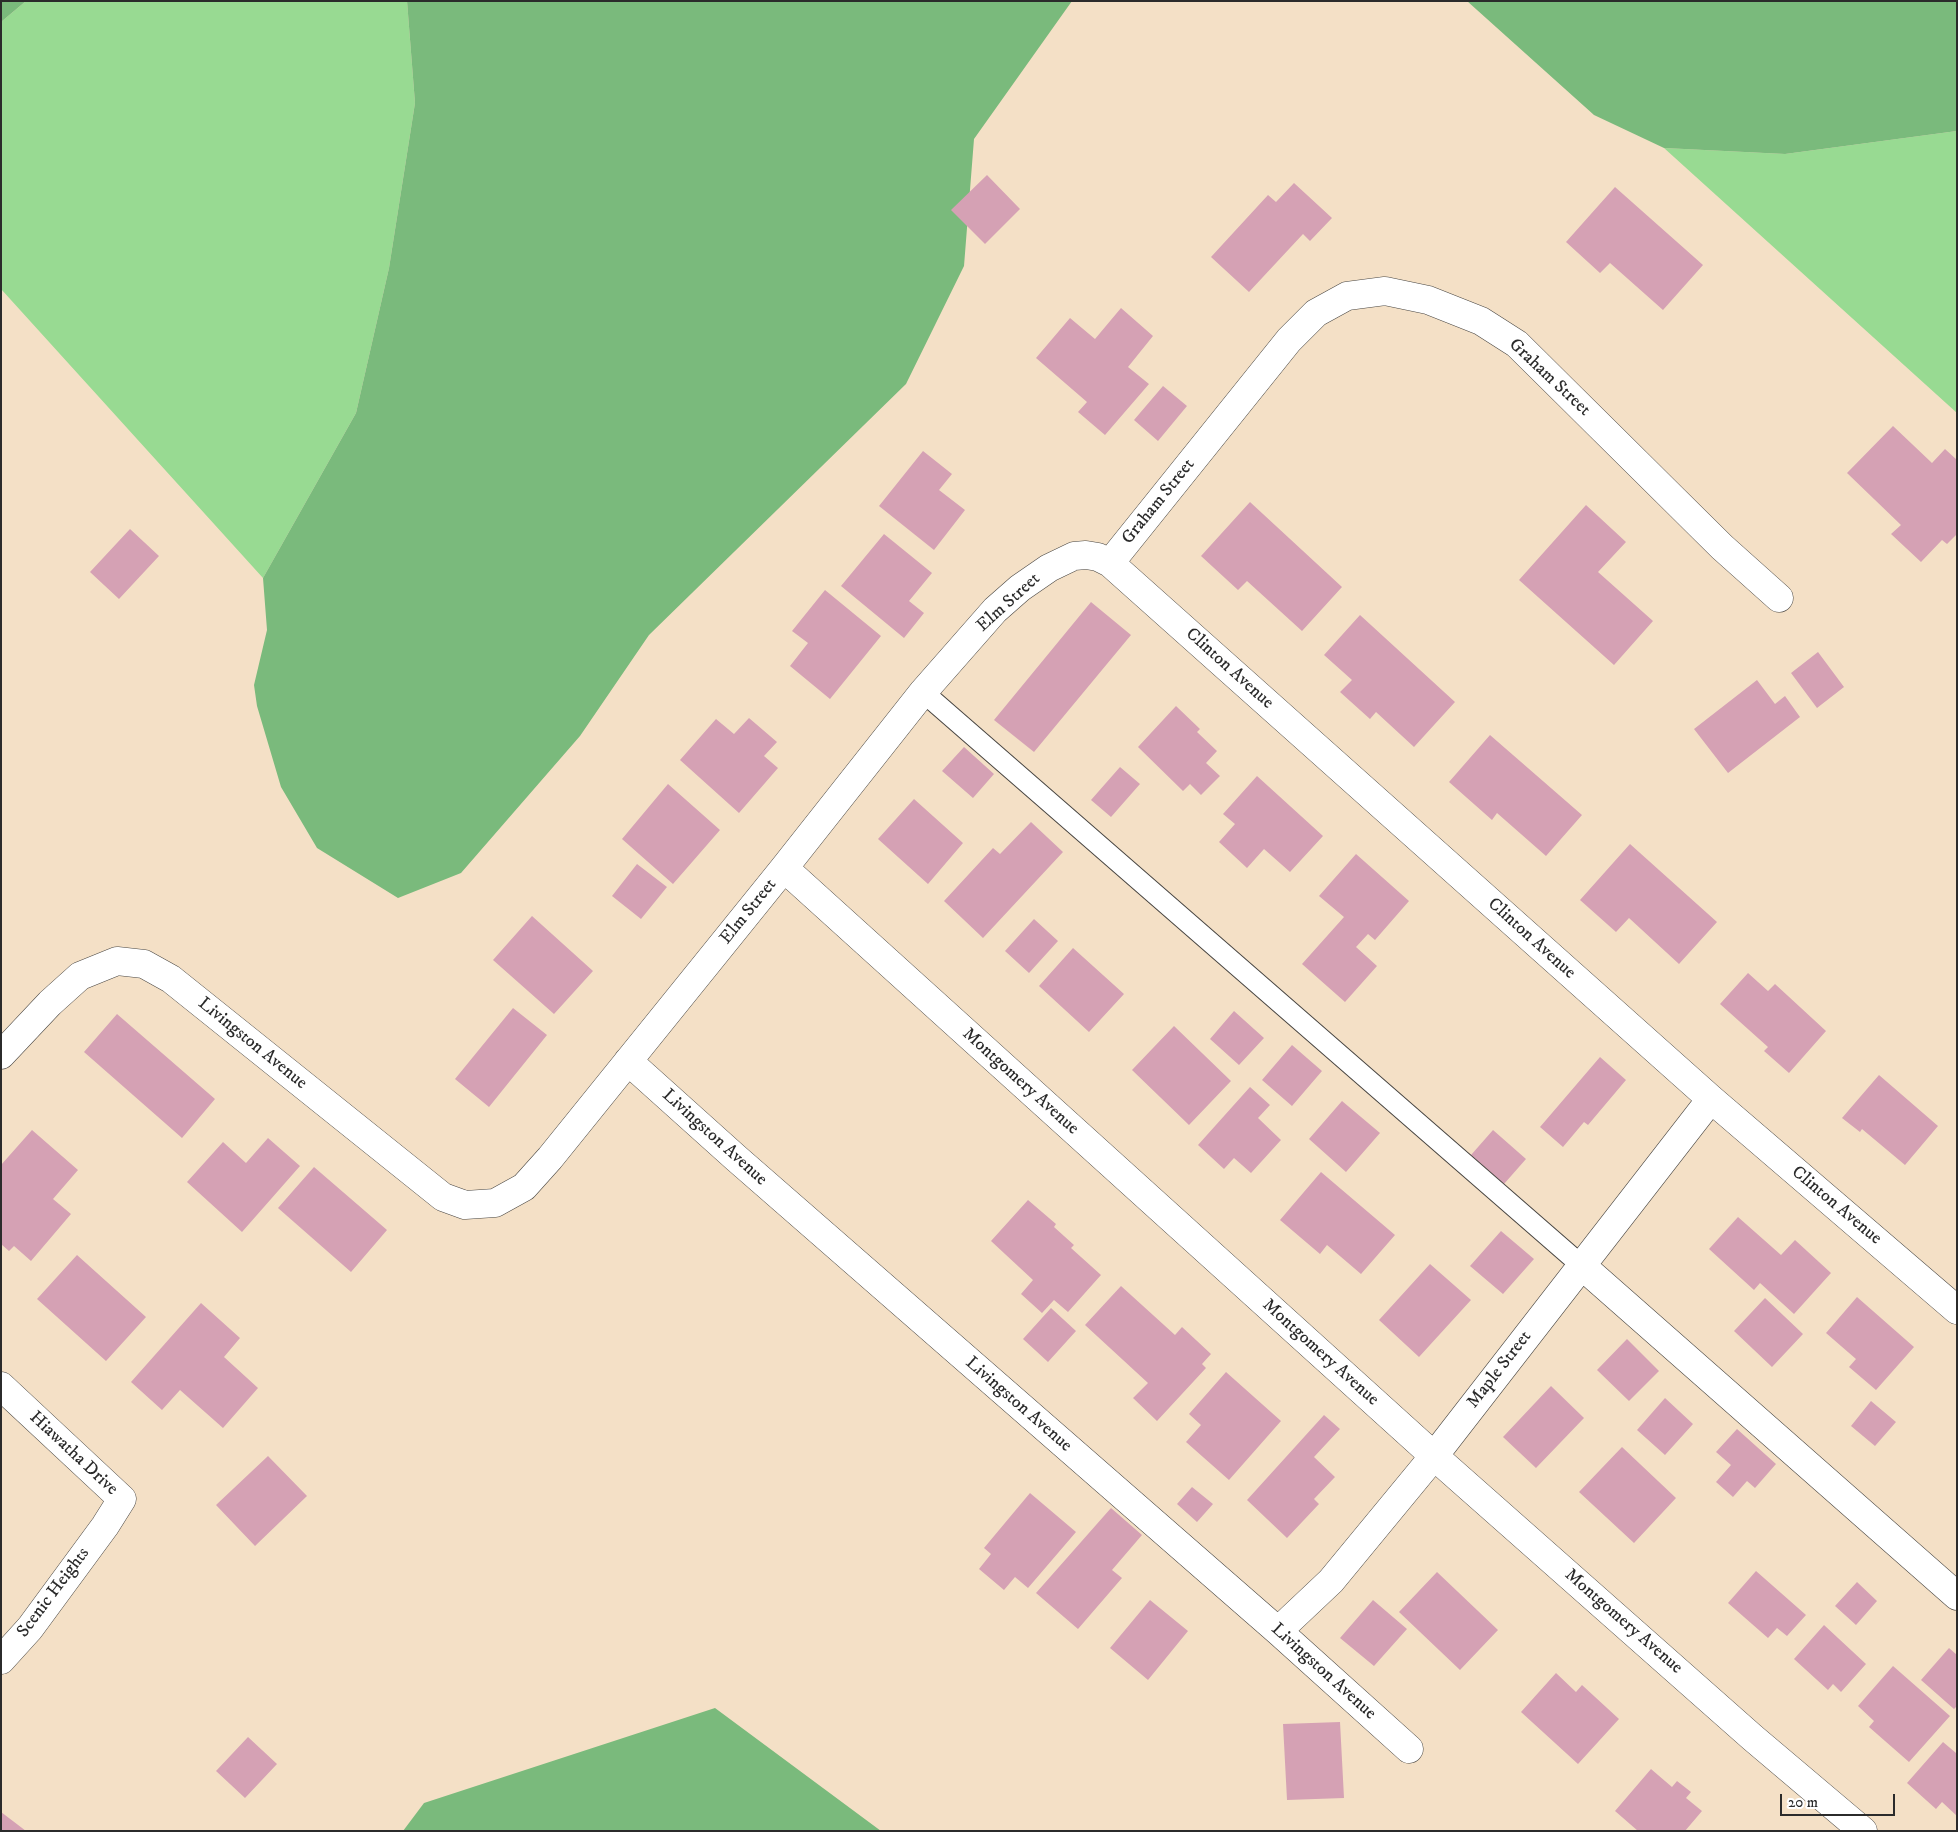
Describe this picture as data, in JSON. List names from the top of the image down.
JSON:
{
  "streets": {
    "street": [
      "Graham Street",
      "Elm Street",
      "Clinton Avenue",
      "Livingston Avenue",
      "Montgomery Avenue",
      "Maple Street",
      "Hiawatha Drive",
      "Scenic Heights"
    ]
  },
  "crossings": [
    ["Graham Street", "Elm Street"],
    ["Graham Street", "Clinton Avenue"],
    ["Elm Street", "Clinton Avenue"],
    ["Elm Street", "Livingston Avenue"],
    ["Elm Street", "Montgomery Avenue"],
    ["Clinton Avenue", "Maple Street"],
    ["Livingston Avenue", "Maple Street"],
    ["Montgomery Avenue", "Maple Street"],
    ["Hiawatha Drive", "Scenic Heights"]
  ],
  "scale_bar": "20 m"
}
